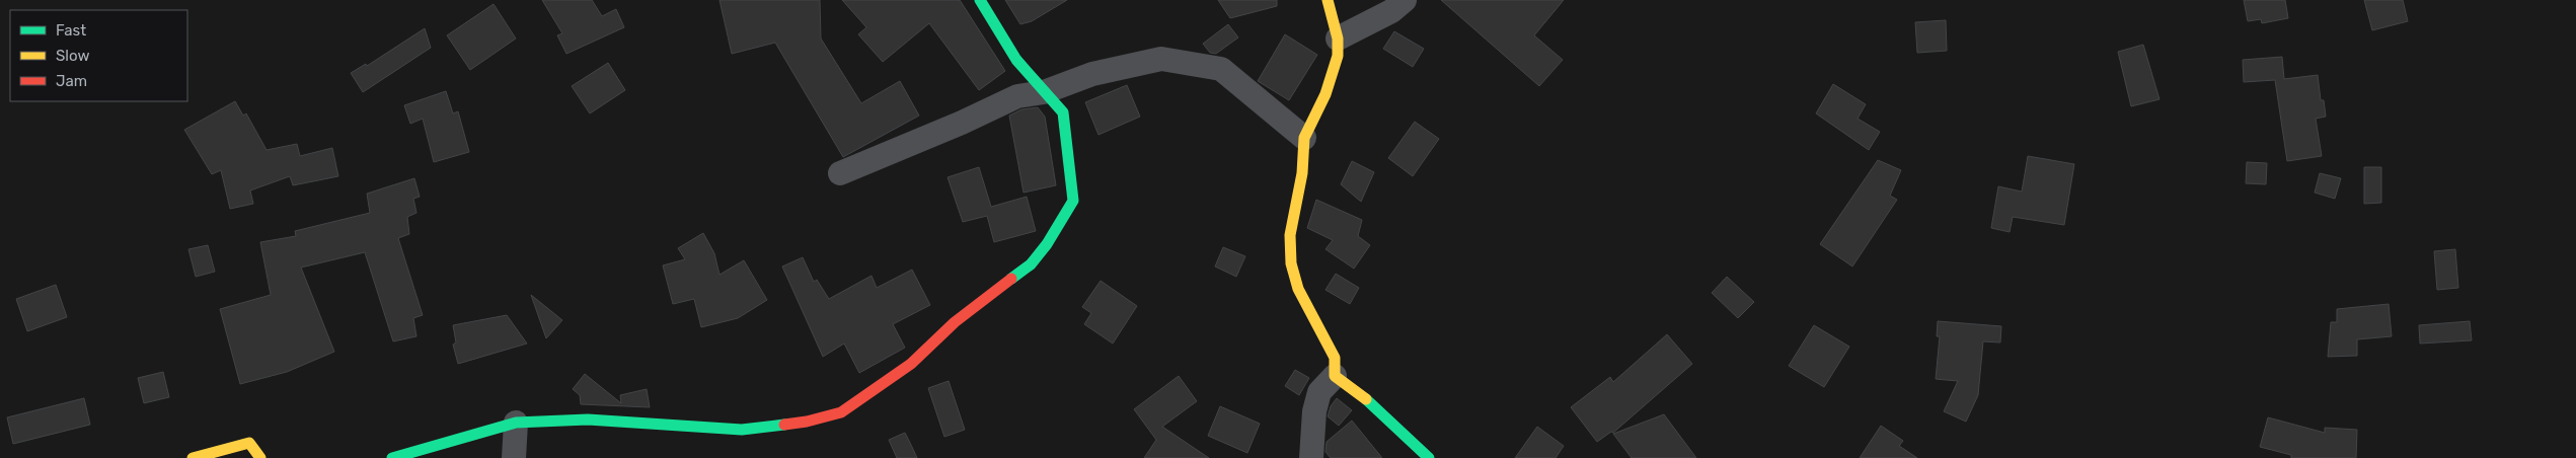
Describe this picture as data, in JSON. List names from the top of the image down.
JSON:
{
  "legend": ["Fast", "Slow", "Jam"]
}
